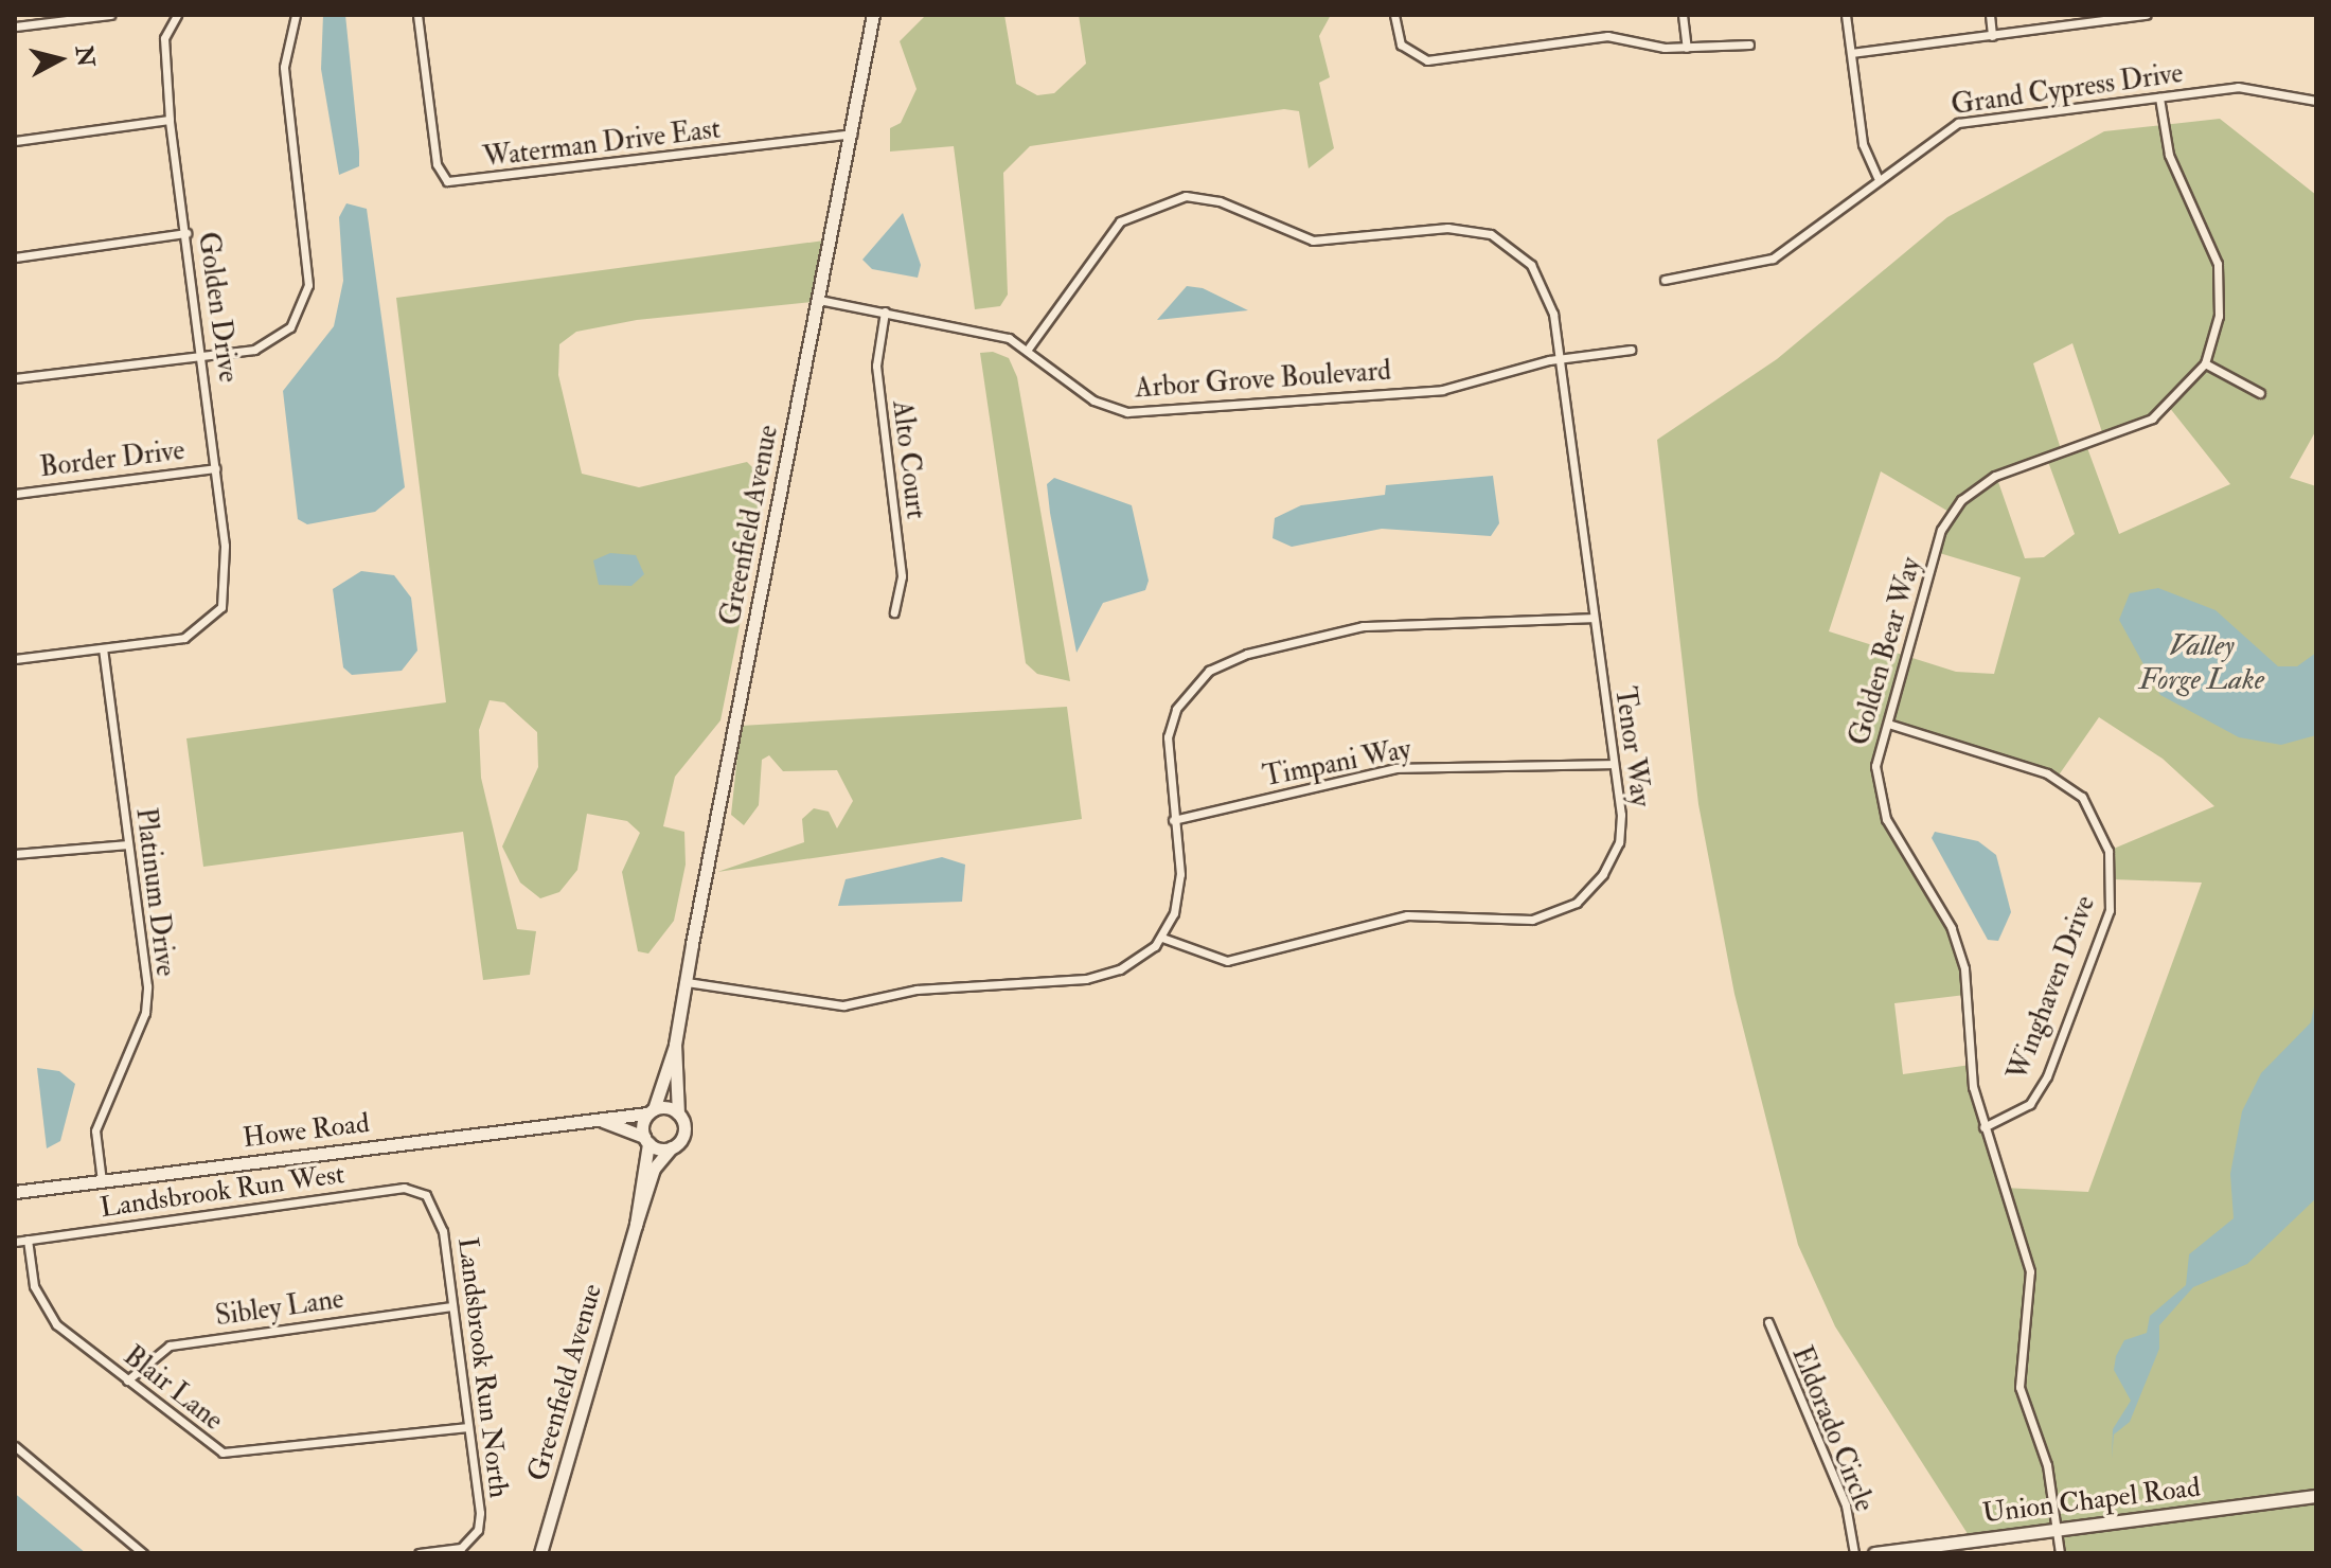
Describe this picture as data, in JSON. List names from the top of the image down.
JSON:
{
  "streets": {
    "main road": ["Greenfield Avenue", "Howe Road", "Union Chapel Road"],
    "street": [
      "Grand Cypress Drive",
      "Waterman Drive East",
      "Golden Drive",
      "Arbor Grove Boulevard",
      "Border Drive",
      "Alto Court",
      "Golden Bear Way",
      "Tenor Way",
      "Timpani Way",
      "Platinum Drive",
      "Winghaven Drive",
      "Landsbrook Run West",
      "Sibley Lane",
      "Landsbrook Run North",
      "Blair Lane",
      "Eldorado Circle"
    ]
  },
  "crossings": [
    ["Grand Cypress Drive", "Golden Bear Way"],
    ["Waterman Drive East", "Greenfield Avenue"],
    ["Golden Drive", "Border Drive"],
    ["Golden Drive", "Platinum Drive"],
    ["Arbor Grove Boulevard", "Alto Court"],
    ["Arbor Grove Boulevard", "Greenfield Avenue"],
    ["Arbor Grove Boulevard", "Tenor Way"],
    ["Greenfield Avenue", "Howe Road"],
    ["Golden Bear Way", "Winghaven Drive"],
    ["Golden Bear Way", "Union Chapel Road"],
    ["Tenor Way", "Timpani Way"],
    ["Platinum Drive", "Howe Road"],
    ["Landsbrook Run West", "Landsbrook Run North"],
    ["Landsbrook Run West", "Blair Lane"],
    ["Sibley Lane", "Landsbrook Run North"],
    ["Sibley Lane", "Blair Lane"],
    ["Landsbrook Run North", "Blair Lane"]
  ],
  "water": ["Valley Forge Lake"],
  "north": "right"
}
